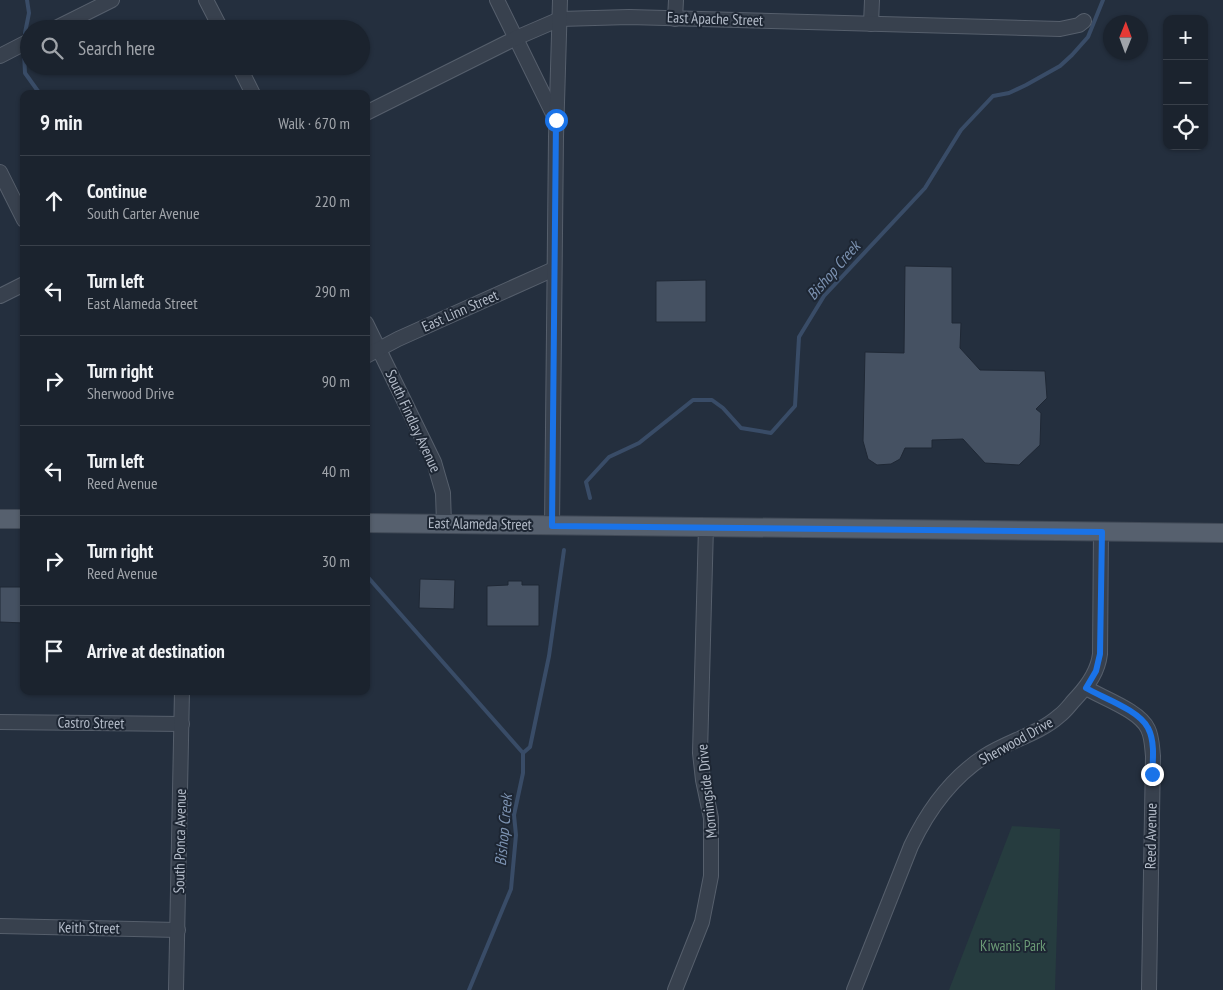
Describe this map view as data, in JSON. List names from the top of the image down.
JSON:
{
  "streets": {
    "main road": ["East Alameda Street"],
    "street": [
      "East Apache Street",
      "East Linn Street",
      "South Findlay Avenue",
      "Castro Street",
      "Sherwood Drive",
      "Morningside Drive",
      "Reed Avenue",
      "South Ponca Avenue",
      "Keith Street"
    ]
  },
  "crossings": [
    ["East Linn Street", "South Findlay Avenue"],
    ["South Findlay Avenue", "East Alameda Street"],
    ["East Alameda Street", "Sherwood Drive"],
    ["East Alameda Street", "Morningside Drive"],
    ["Castro Street", "South Ponca Avenue"],
    ["Sherwood Drive", "Reed Avenue"],
    ["South Ponca Avenue", "Keith Street"]
  ],
  "water": ["Bishop Creek"],
  "parks": ["Kiwanis Park"],
  "north": "top",
  "page": {
    "map_buttons": ["+", "−"],
    "search": "Search here",
    "heading": ["9 min", "Walk · 670 m"],
    "list": [
      ["Continue", "South Carter Avenue", "220 m"],
      ["Turn left", "East Alameda Street", "290 m"],
      ["Turn right", "Sherwood Drive", "90 m"],
      ["Turn left", "Reed Avenue", "40 m"],
      ["Turn right", "Reed Avenue", "30 m"],
      "Arrive at destination"
    ]
  }
}
